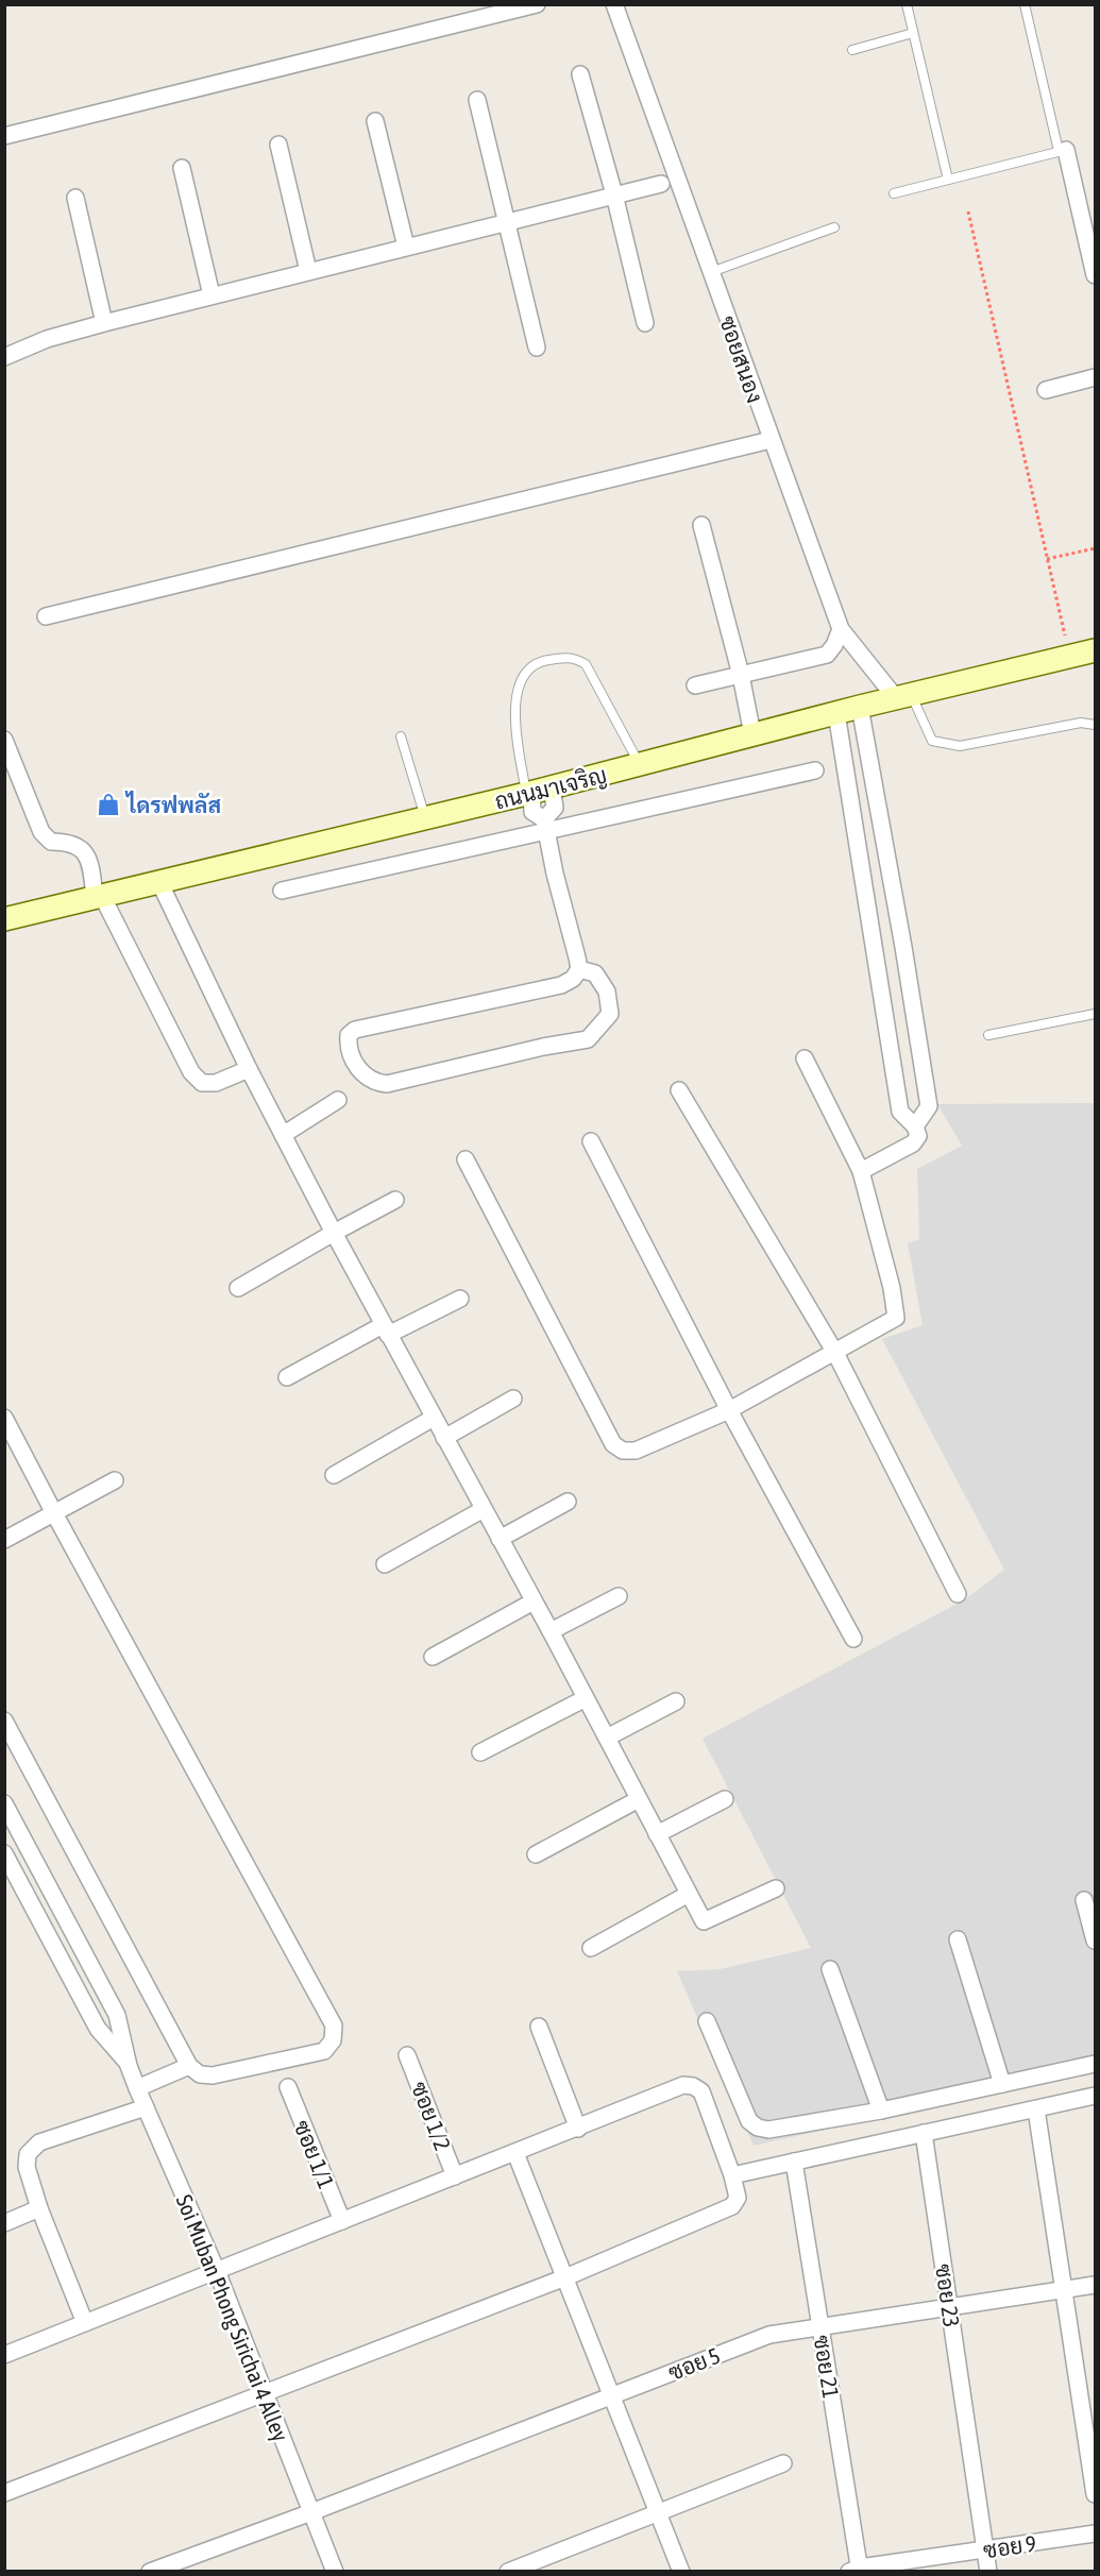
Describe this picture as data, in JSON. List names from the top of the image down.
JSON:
{
  "streets": {
    "main road": ["ถนนมาเจริญ"],
    "street": [
      "ซอยสนอง",
      "ซอย 1/2",
      "ซอย 1/1",
      "ซอย 23",
      "Soi Muban Phong Sirichai 4 Alley",
      "ซอย 5",
      "ซอย 21",
      "ซอย 9"
    ]
  },
  "crossings": [
    ["ซอยสนอง", "ถนนมาเจริญ"],
    ["ซอย 23", "ซอย 5"],
    ["ซอย 23", "ซอย 9"],
    ["Soi Muban Phong Sirichai 4 Alley", "ซอย 5"],
    ["ซอย 5", "ซอย 21"],
    ["ซอย 21", "ซอย 9"]
  ],
  "places": {
    "shop": ["ไดรฟพลัส"]
  }
}
